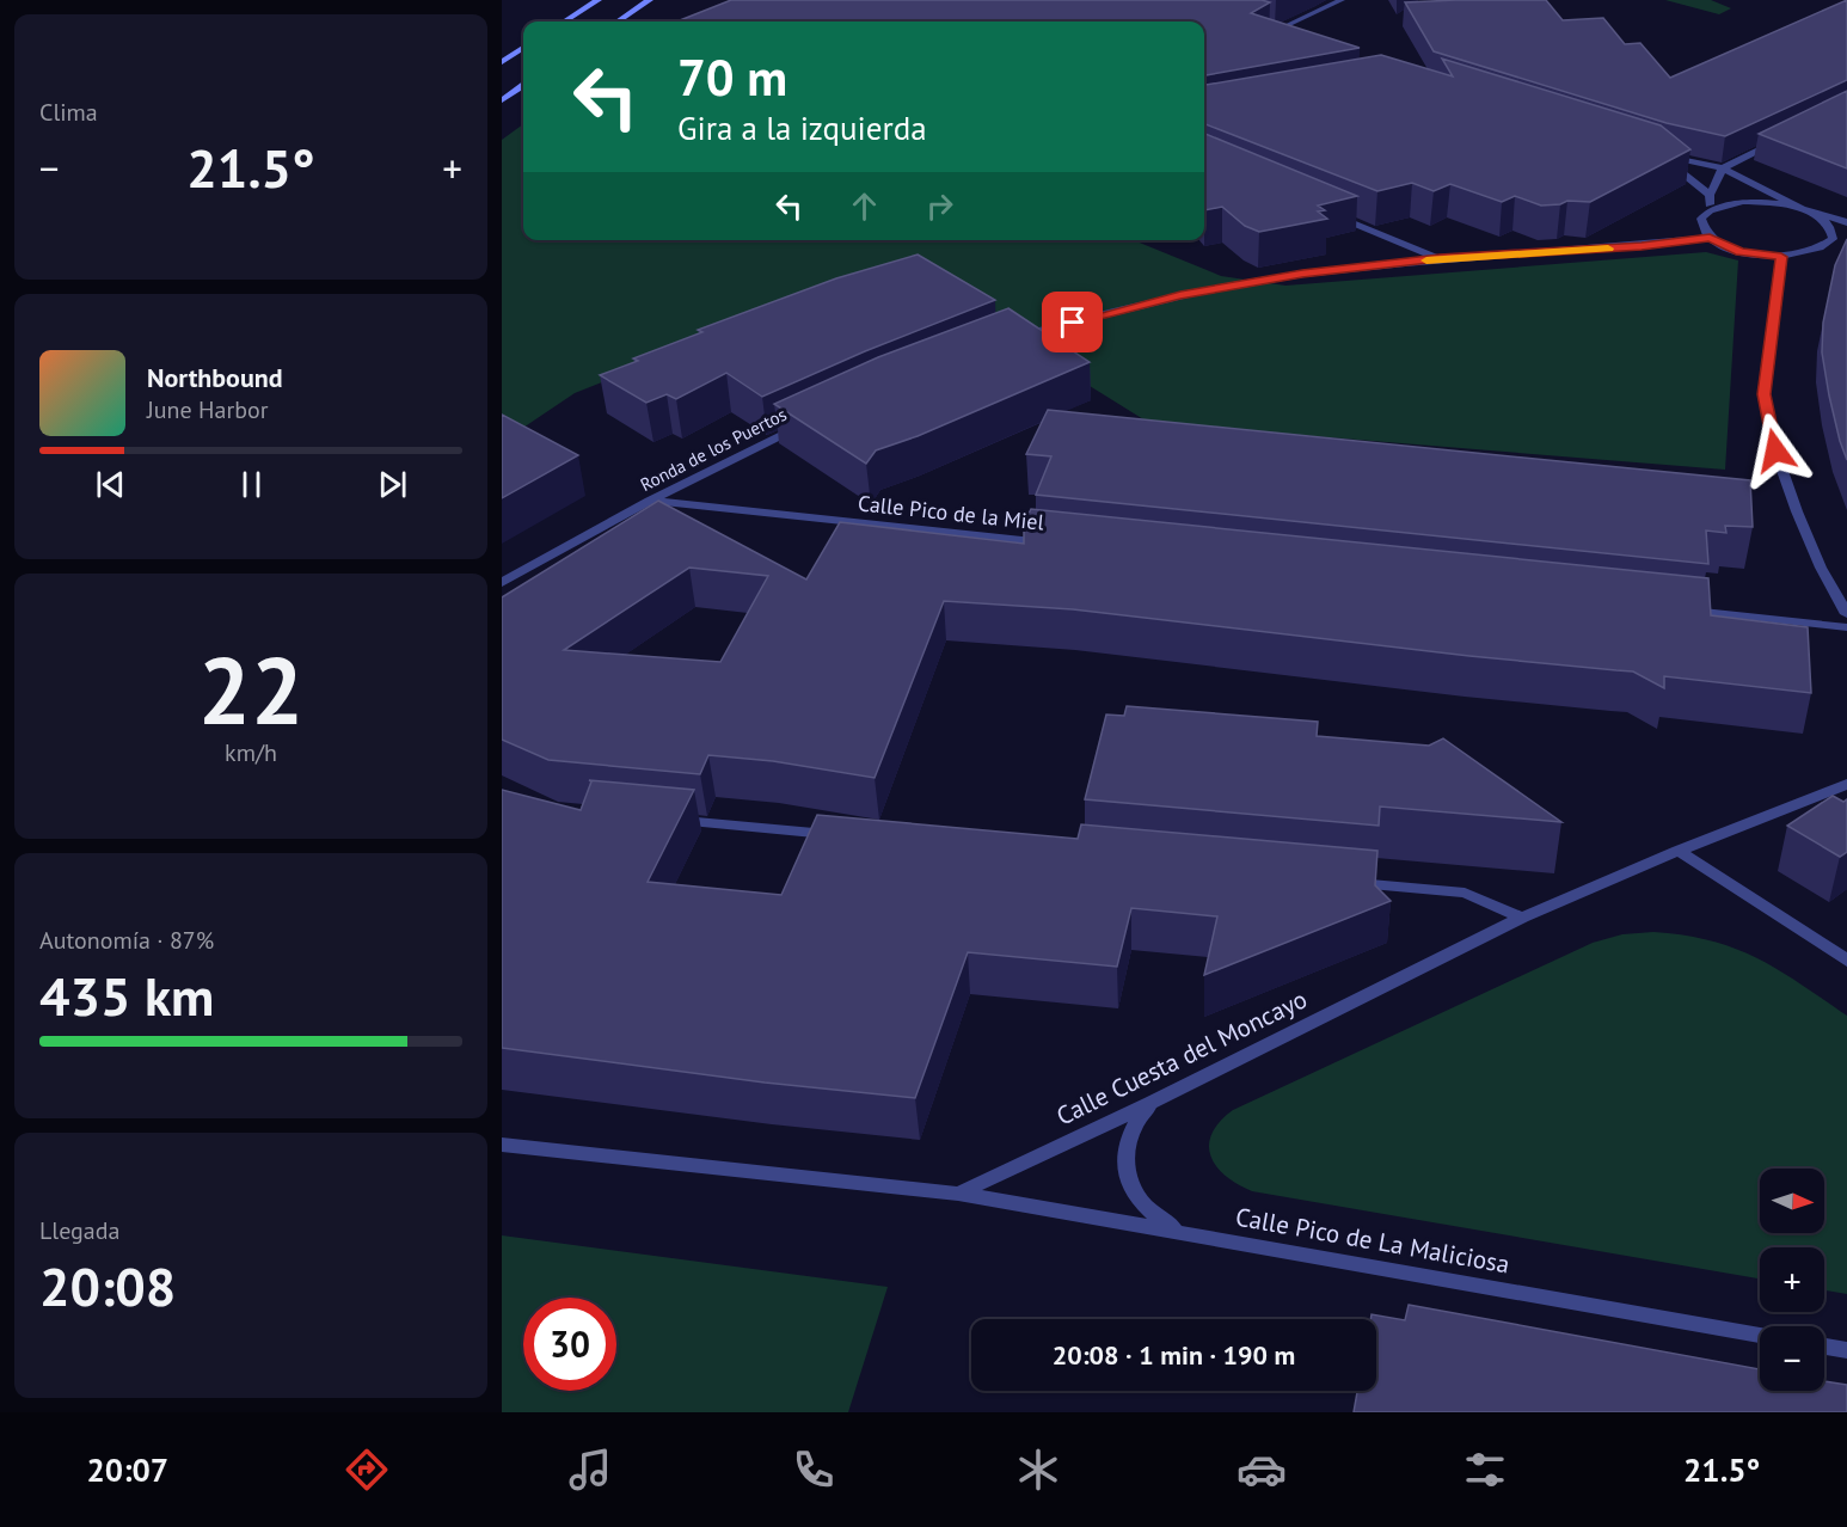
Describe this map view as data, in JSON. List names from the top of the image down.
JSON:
{
  "streets": {
    "street": [
      "Ronda de los Puertos",
      "Calle Pico de la Miel",
      "Calle Cuesta del Moncayo",
      "Calle Pico de La Maliciosa"
    ]
  },
  "crossings": [
    ["Ronda de los Puertos", "Calle Pico de la Miel"],
    ["Calle Cuesta del Moncayo", "Calle Pico de La Maliciosa"]
  ],
  "north": "right",
  "page": {
    "tile": [
      "Clima",
      ["22", "km/h"],
      ["Autonomía · 87%", "435 km"],
      ["Llegada", "20:08"]
    ],
    "turn": ["70 m", "Gira a la izquierda"],
    "heat": ["−", "21.5°", "+"],
    "song": ["Northbound", "June Harbor"],
    "map_buttons": ["+", "−"],
    "limit": "30",
    "trip": "20:08 · 1 min · 190 m",
    "tabs": ["20:07", "21.5°"]
  }
}
